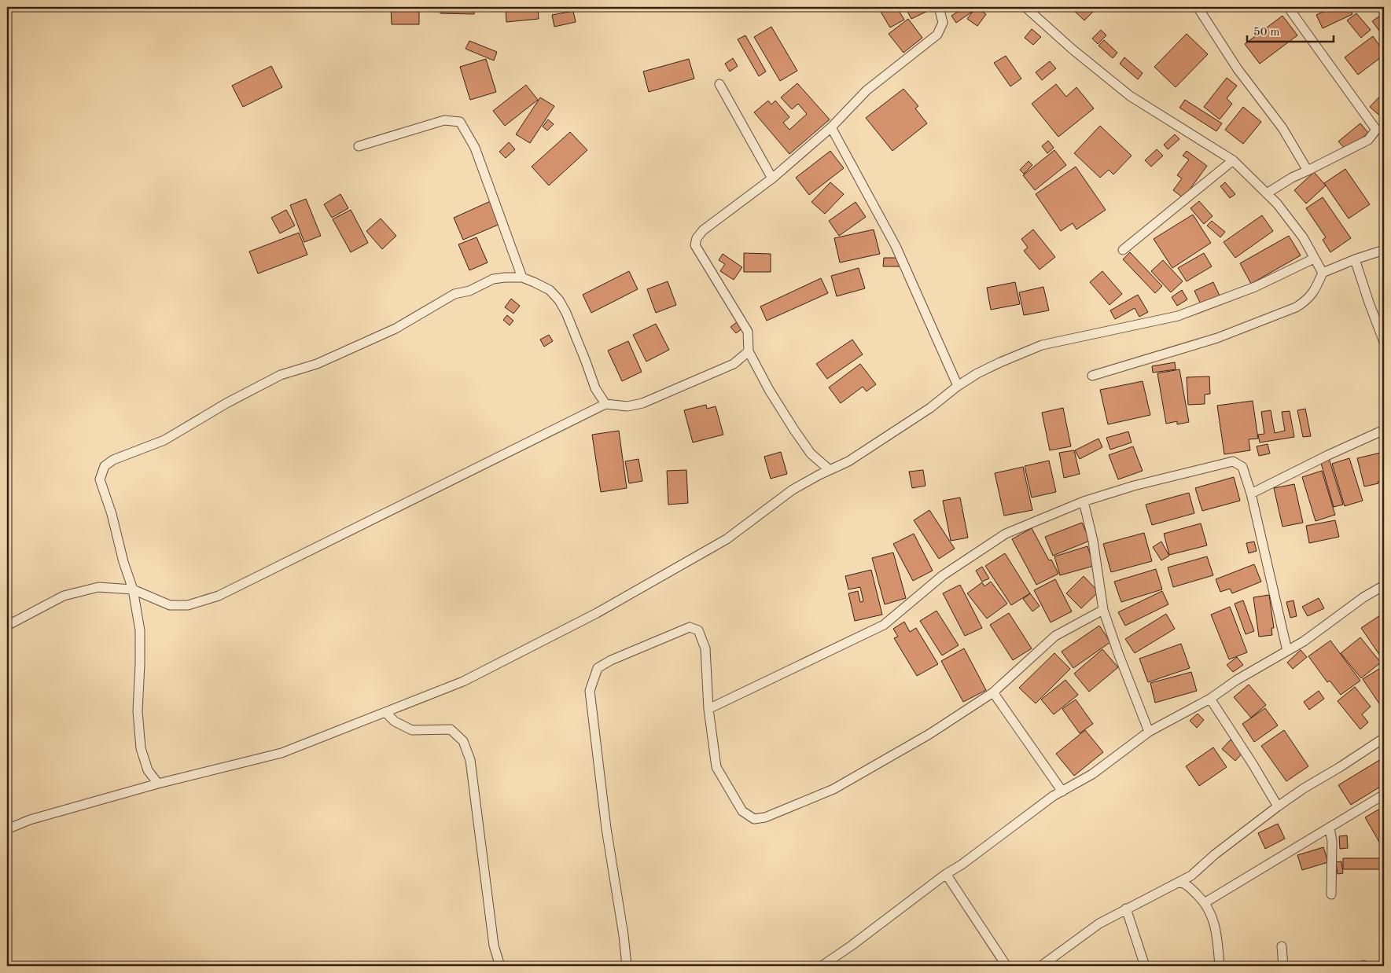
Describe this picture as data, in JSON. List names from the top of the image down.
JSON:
{
  "scale_bar": "50 m"
}
